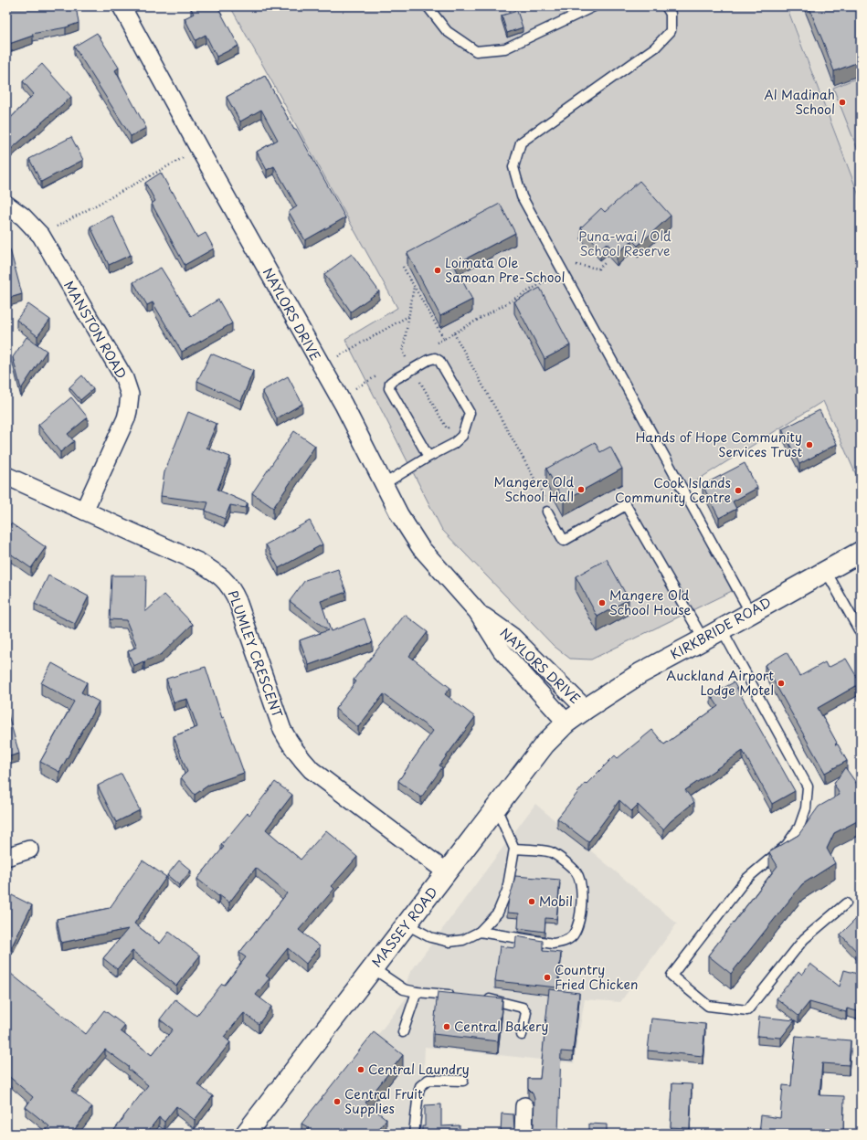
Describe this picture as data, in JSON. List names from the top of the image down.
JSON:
{
  "streets": {
    "main road": ["KIRKBRIDE ROAD", "MASSEY ROAD"],
    "street": ["NAYLORS DRIVE", "MANSTON ROAD", "PLUMLEY CRESCENT"]
  },
  "crossings": [
    ["NAYLORS DRIVE", "KIRKBRIDE ROAD"],
    ["NAYLORS DRIVE", "MASSEY ROAD"],
    ["MANSTON ROAD", "PLUMLEY CRESCENT"],
    ["KIRKBRIDE ROAD", "MASSEY ROAD"],
    ["PLUMLEY CRESCENT", "MASSEY ROAD"]
  ],
  "parks": ["Puna-wai / Old School Reserve"],
  "places": [
    "Al Madinah School",
    "Loimata Ole Samoan Pre-School",
    "Hands of Hope Community Services Trust",
    "Mangere Old School Hall",
    "Cook Islands Community Centre",
    "Mangere Old School House",
    "Auckland Airport Lodge Motel",
    "Mobil",
    "Country Fried Chicken",
    "Central Bakery",
    "Central Laundry",
    "Central Fruit Supplies"
  ]
}
